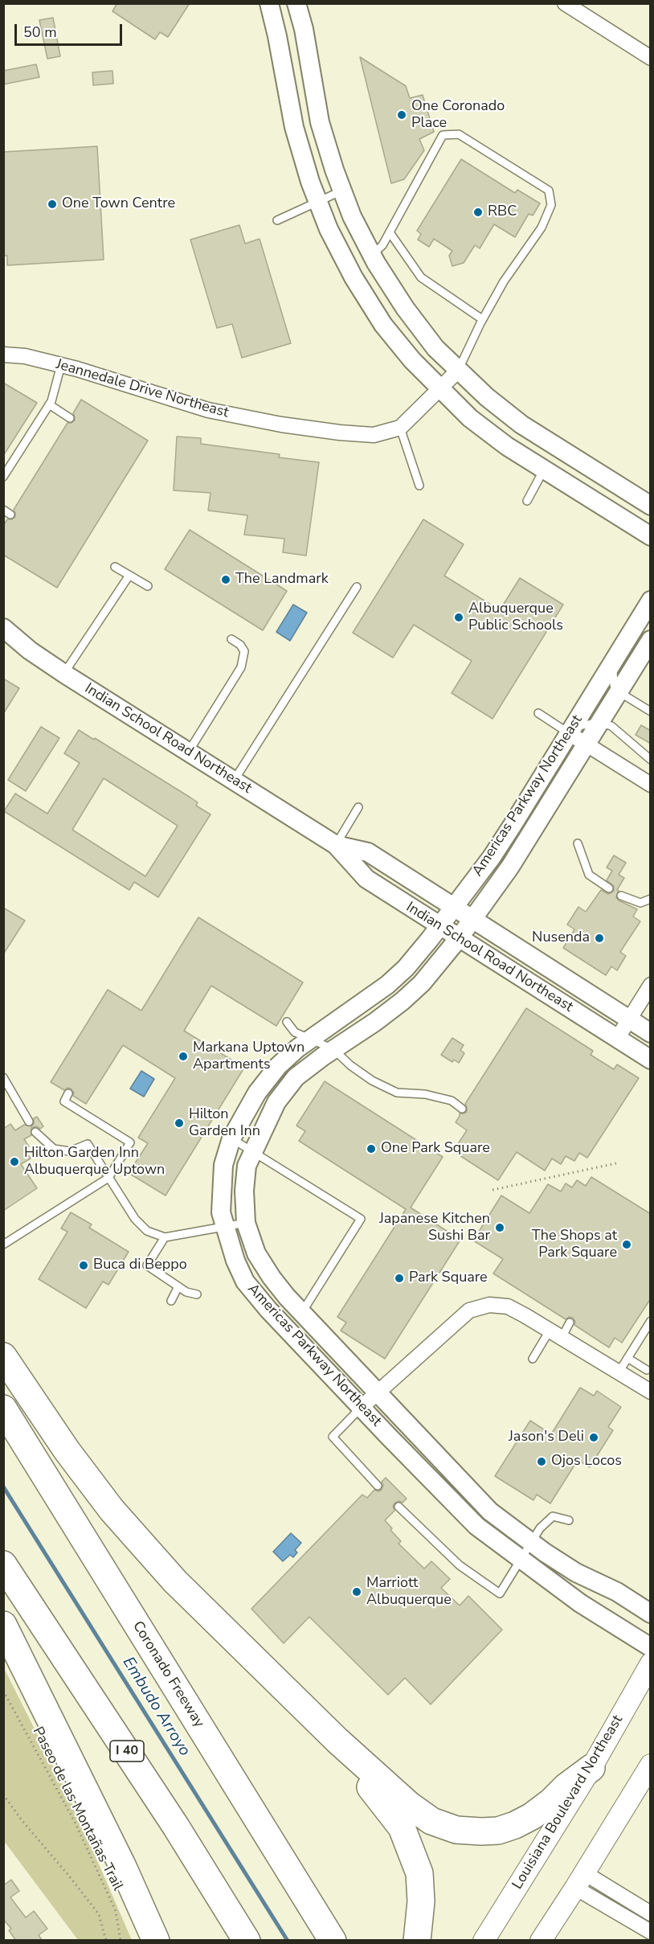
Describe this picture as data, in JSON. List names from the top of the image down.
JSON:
{
  "streets": {
    "highway": ["Coronado Freeway", "I 40"],
    "main road": ["Louisiana Boulevard Northeast"],
    "street": ["Jeannedale Drive Northeast", "Indian School Road Northeast", "Americas Parkway Northeast"],
    "path": ["Paseo de las Montañas Trail"]
  },
  "crossings": [
    ["Indian School Road Northeast", "Americas Parkway Northeast"]
  ],
  "water": ["Embudo Arroyo"],
  "places": [
    "One Coronado Place",
    "One Town Centre",
    "RBC",
    "The Landmark",
    "Albuquerque Public Schools",
    "Nusenda",
    "Markana Uptown Apartments",
    "Hilton Garden Inn",
    "One Park Square",
    "Hilton Garden Inn Albuquerque Uptown",
    "Japanese Kitchen Sushi Bar",
    "The Shops at Park Square",
    "Buca di Beppo",
    "Park Square",
    "Jason's Deli",
    "Ojos Locos",
    "Marriott Albuquerque"
  ],
  "scale_bar": "50 m"
}
